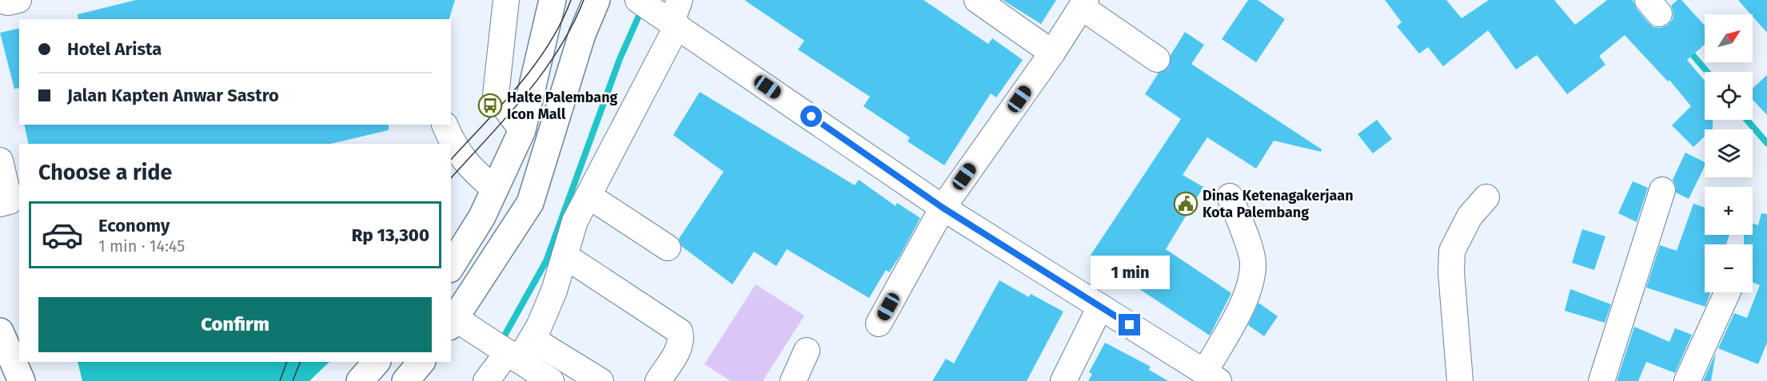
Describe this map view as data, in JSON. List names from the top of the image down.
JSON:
{
  "places": {
    "bus stop": ["Halte Palembang Icon Mall"],
    "public building": ["Dinas Ketenagakerjaan Kota Palembang"]
  },
  "north": "top right",
  "page": {
    "map_buttons": ["+", "−"],
    "banner": ["Hotel Arista", "Jalan Kapten Anwar Sastro"],
    "heading": "Choose a ride",
    "list": [
      {
        "name": "Economy",
        "note": "1 min · 14:45",
        "value": "Rp 13,300"
      }
    ],
    "bubble": "1 min",
    "buttons": "Confirm"
  }
}
